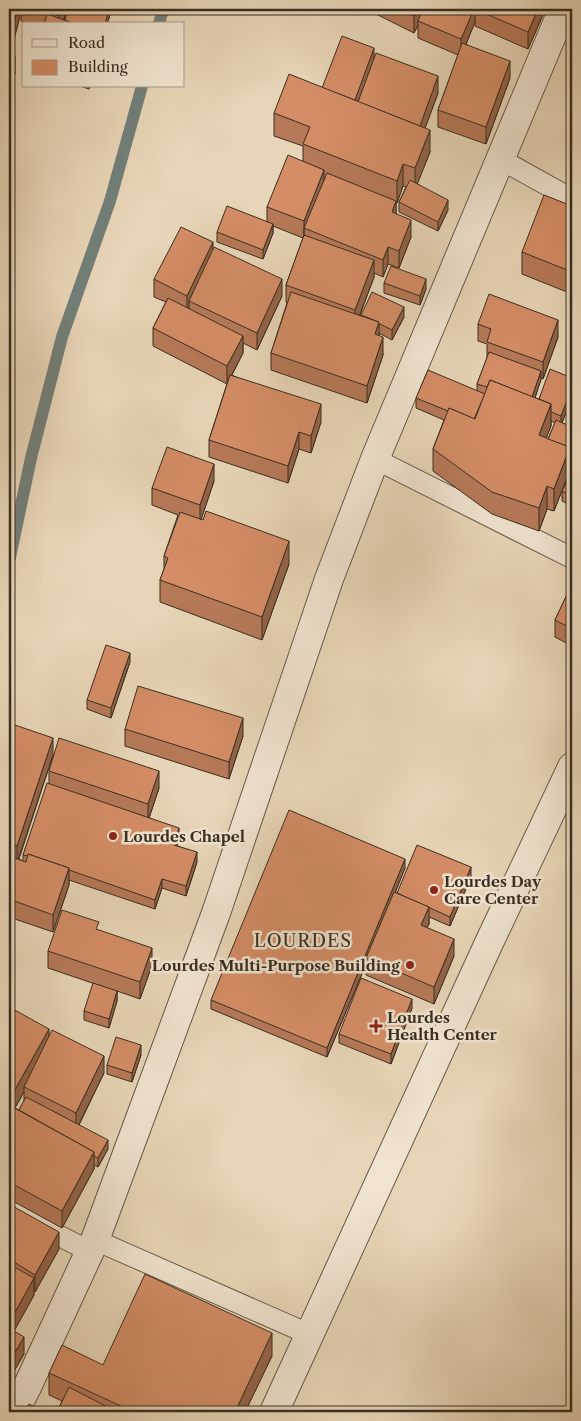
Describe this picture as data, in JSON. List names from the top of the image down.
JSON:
{
  "districts": ["LOURDES"],
  "places": {
    "other": ["Lourdes Chapel", "Lourdes Day Care Center", "Lourdes Multi-Purpose Building"],
    "health": ["Lourdes Health Center"]
  },
  "legend": ["Road", "Building"]
}
